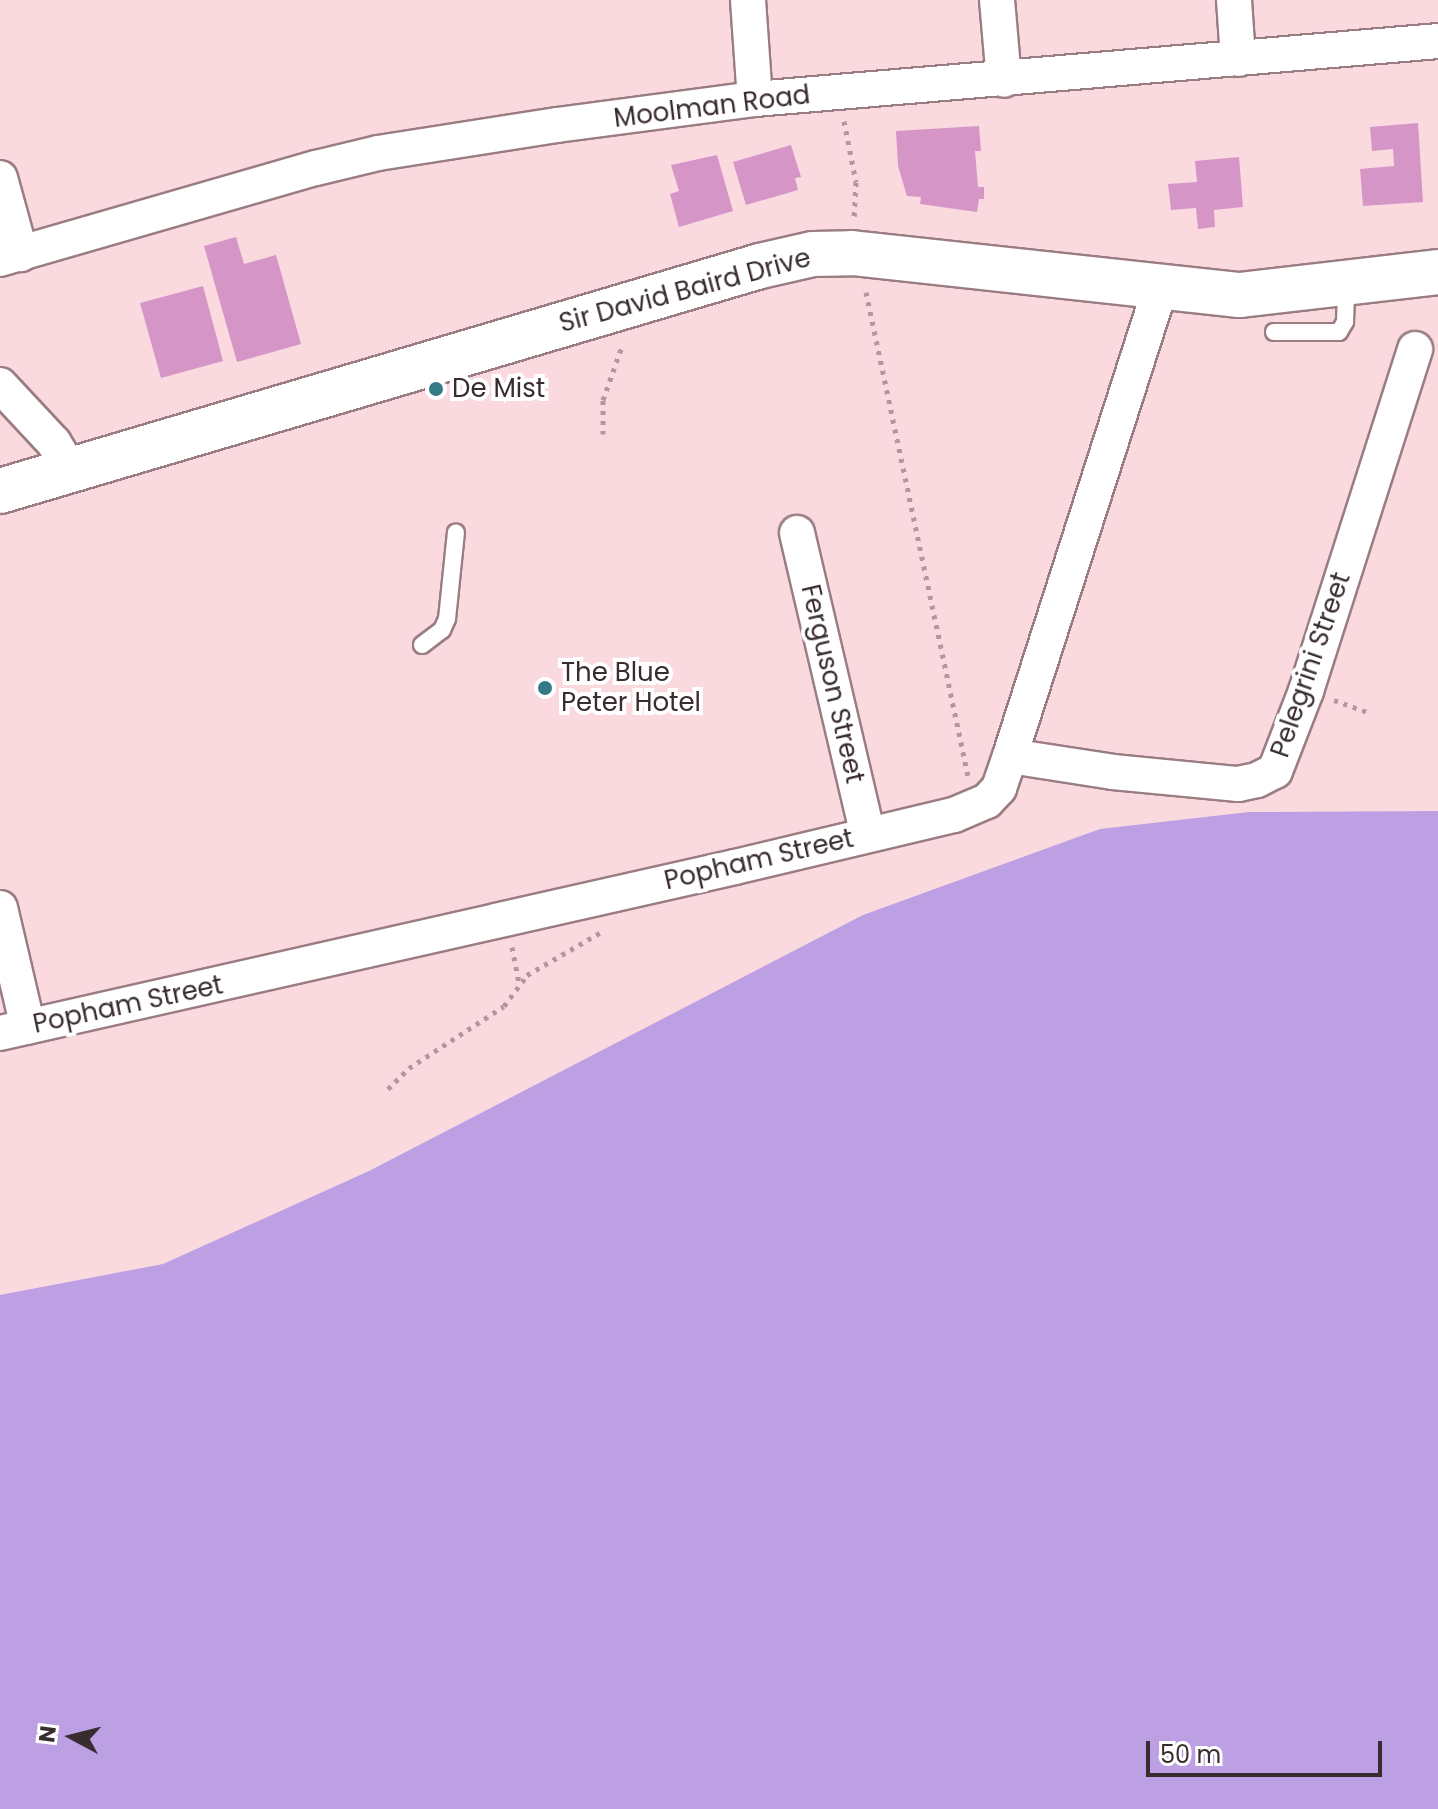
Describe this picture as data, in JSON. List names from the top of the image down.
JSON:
{
  "streets": {
    "street": [
      "Moolman Road",
      "Sir David Baird Drive",
      "Pelegrini Street",
      "Ferguson Street",
      "Popham Street"
    ]
  },
  "crossings": [
    ["Ferguson Street", "Popham Street"]
  ],
  "places": ["De Mist", "The Blue Peter Hotel"],
  "scale_bar": "50 m",
  "north": "left"
}
